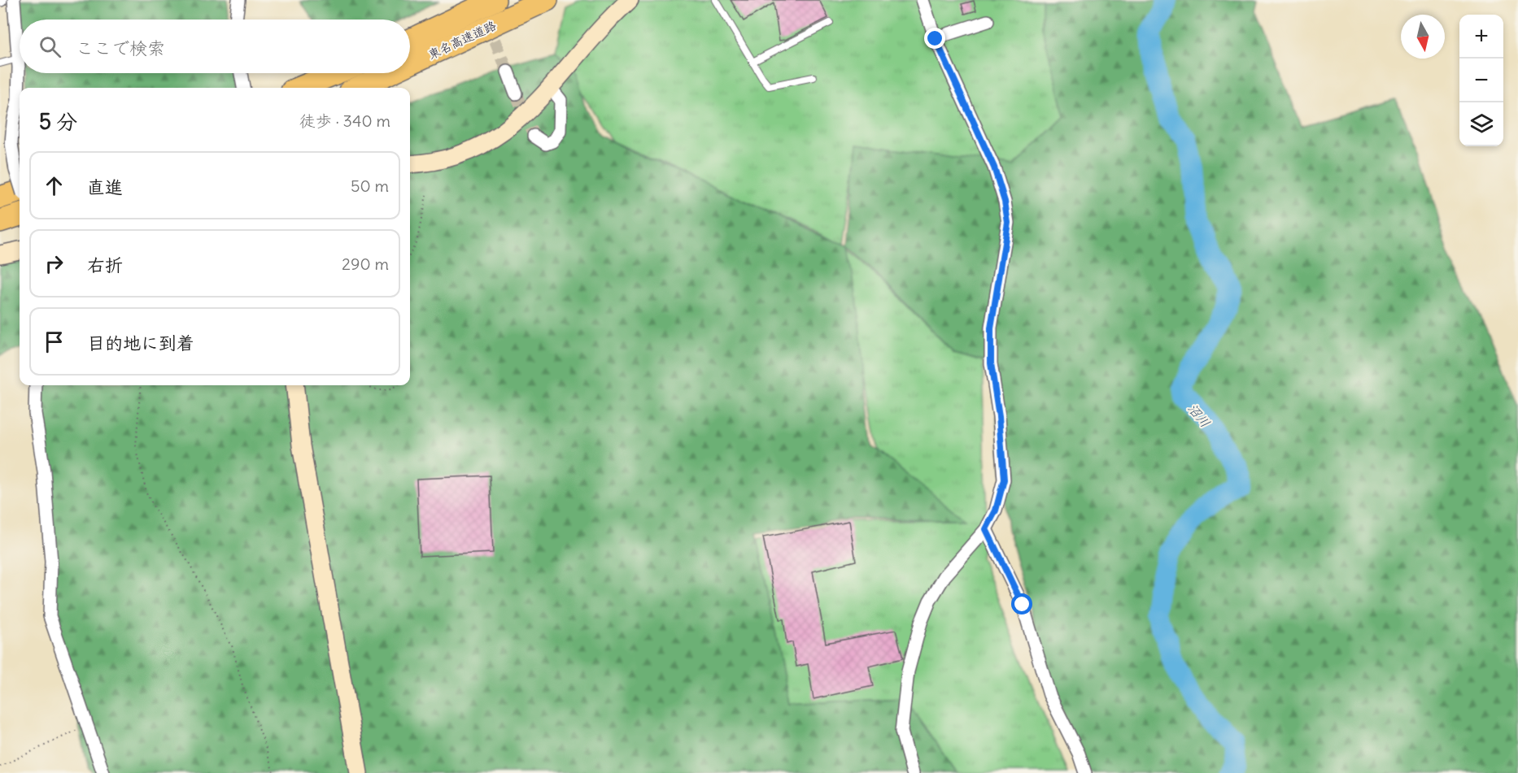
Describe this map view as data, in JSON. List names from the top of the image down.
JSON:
{
  "streets": {
    "highway": ["東名高速道路"]
  },
  "water": ["沼川"],
  "north": "bottom",
  "page": {
    "map_buttons": ["+", "−"],
    "search": "ここで検索",
    "heading": ["5 分", "徒歩 · 340 m"],
    "list": [
      ["直進", "50 m"],
      ["右折", "290 m"],
      "目的地に到着"
    ]
  }
}
